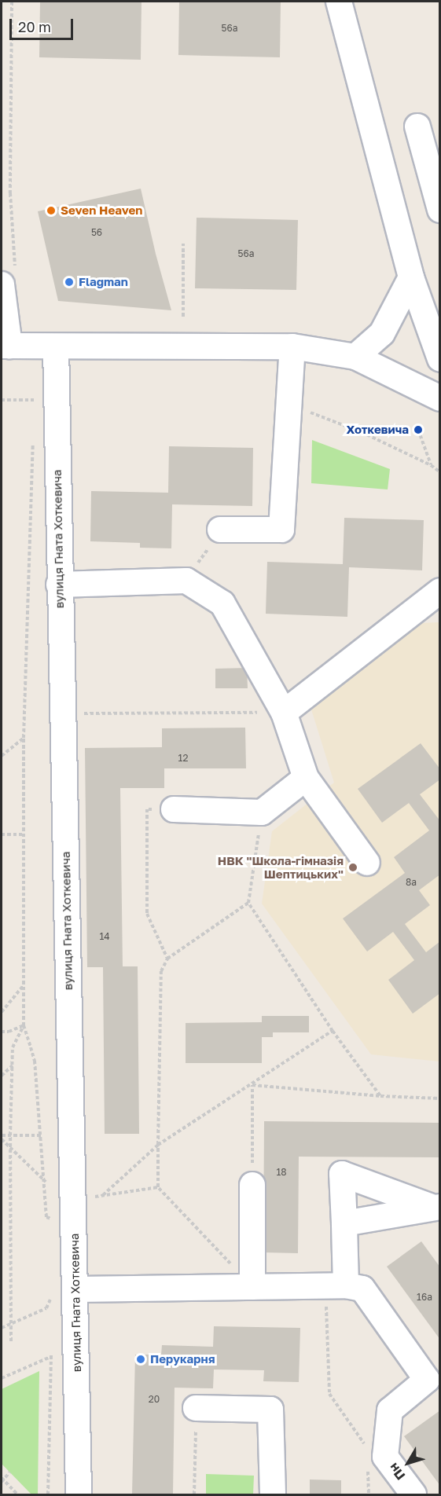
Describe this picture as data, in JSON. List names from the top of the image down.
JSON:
{
  "streets": {
    "street": ["вулиця Гната Хоткевича"]
  },
  "places": [
    "Seven Heaven",
    "Flagman",
    "Хоткевича",
    "НВК \"Школа-гімназія Шептицьких\"",
    "Перукарня"
  ],
  "house_numbers": [
    "56а",
    "56",
    "56а",
    "12",
    "8а",
    "14",
    "18",
    "16а",
    "20"
  ],
  "scale_bar": "20 m",
  "north": "bottom left"
}
